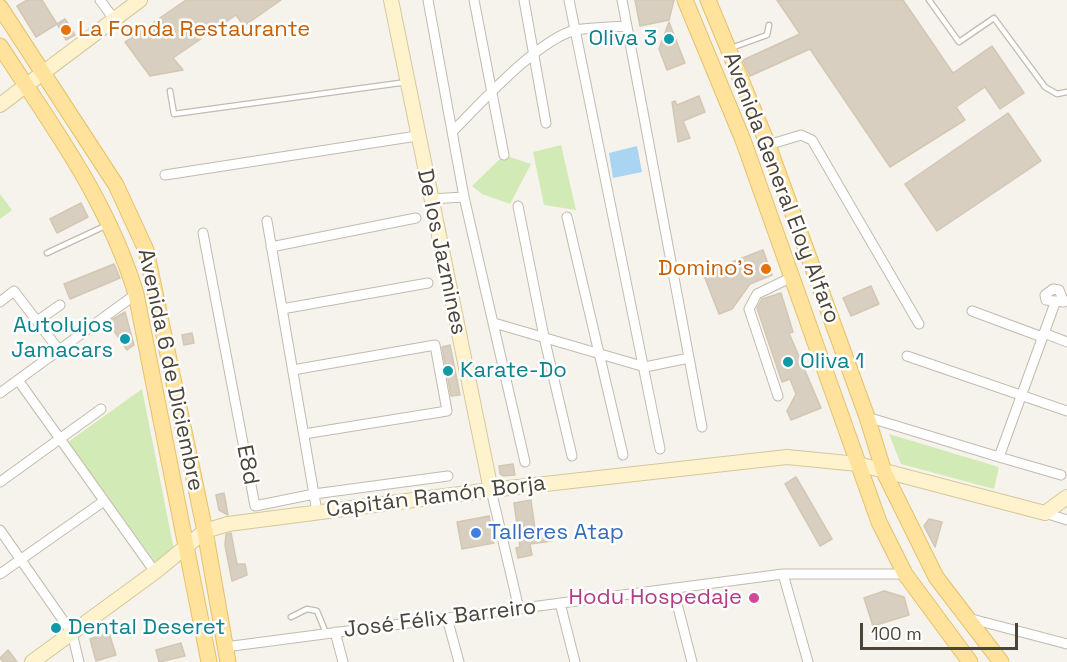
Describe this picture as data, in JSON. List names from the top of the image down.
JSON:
{
  "streets": {
    "main road": ["Avenida General Eloy Alfaro", "Avenida 6 de Diciembre"],
    "street": [
      "De los Jazmines",
      "E8d",
      "Capitán Ramón Borja",
      "José Félix Barreiro"
    ]
  },
  "crossings": [
    ["Avenida General Eloy Alfaro", "Capitán Ramón Borja"],
    ["Avenida General Eloy Alfaro", "José Félix Barreiro"],
    ["De los Jazmines", "Capitán Ramón Borja"],
    ["De los Jazmines", "José Félix Barreiro"],
    ["Avenida 6 de Diciembre", "Capitán Ramón Borja"],
    ["Avenida 6 de Diciembre", "José Félix Barreiro"]
  ],
  "places": [
    "La Fonda Restaurante",
    "Oliva 3",
    "Domino's",
    "Autolujos Jamacars",
    "Oliva 1",
    "Karate-Do",
    "Talleres Atap",
    "Hodu Hospedaje",
    "Dental Deseret"
  ],
  "scale_bar": "100 m"
}
